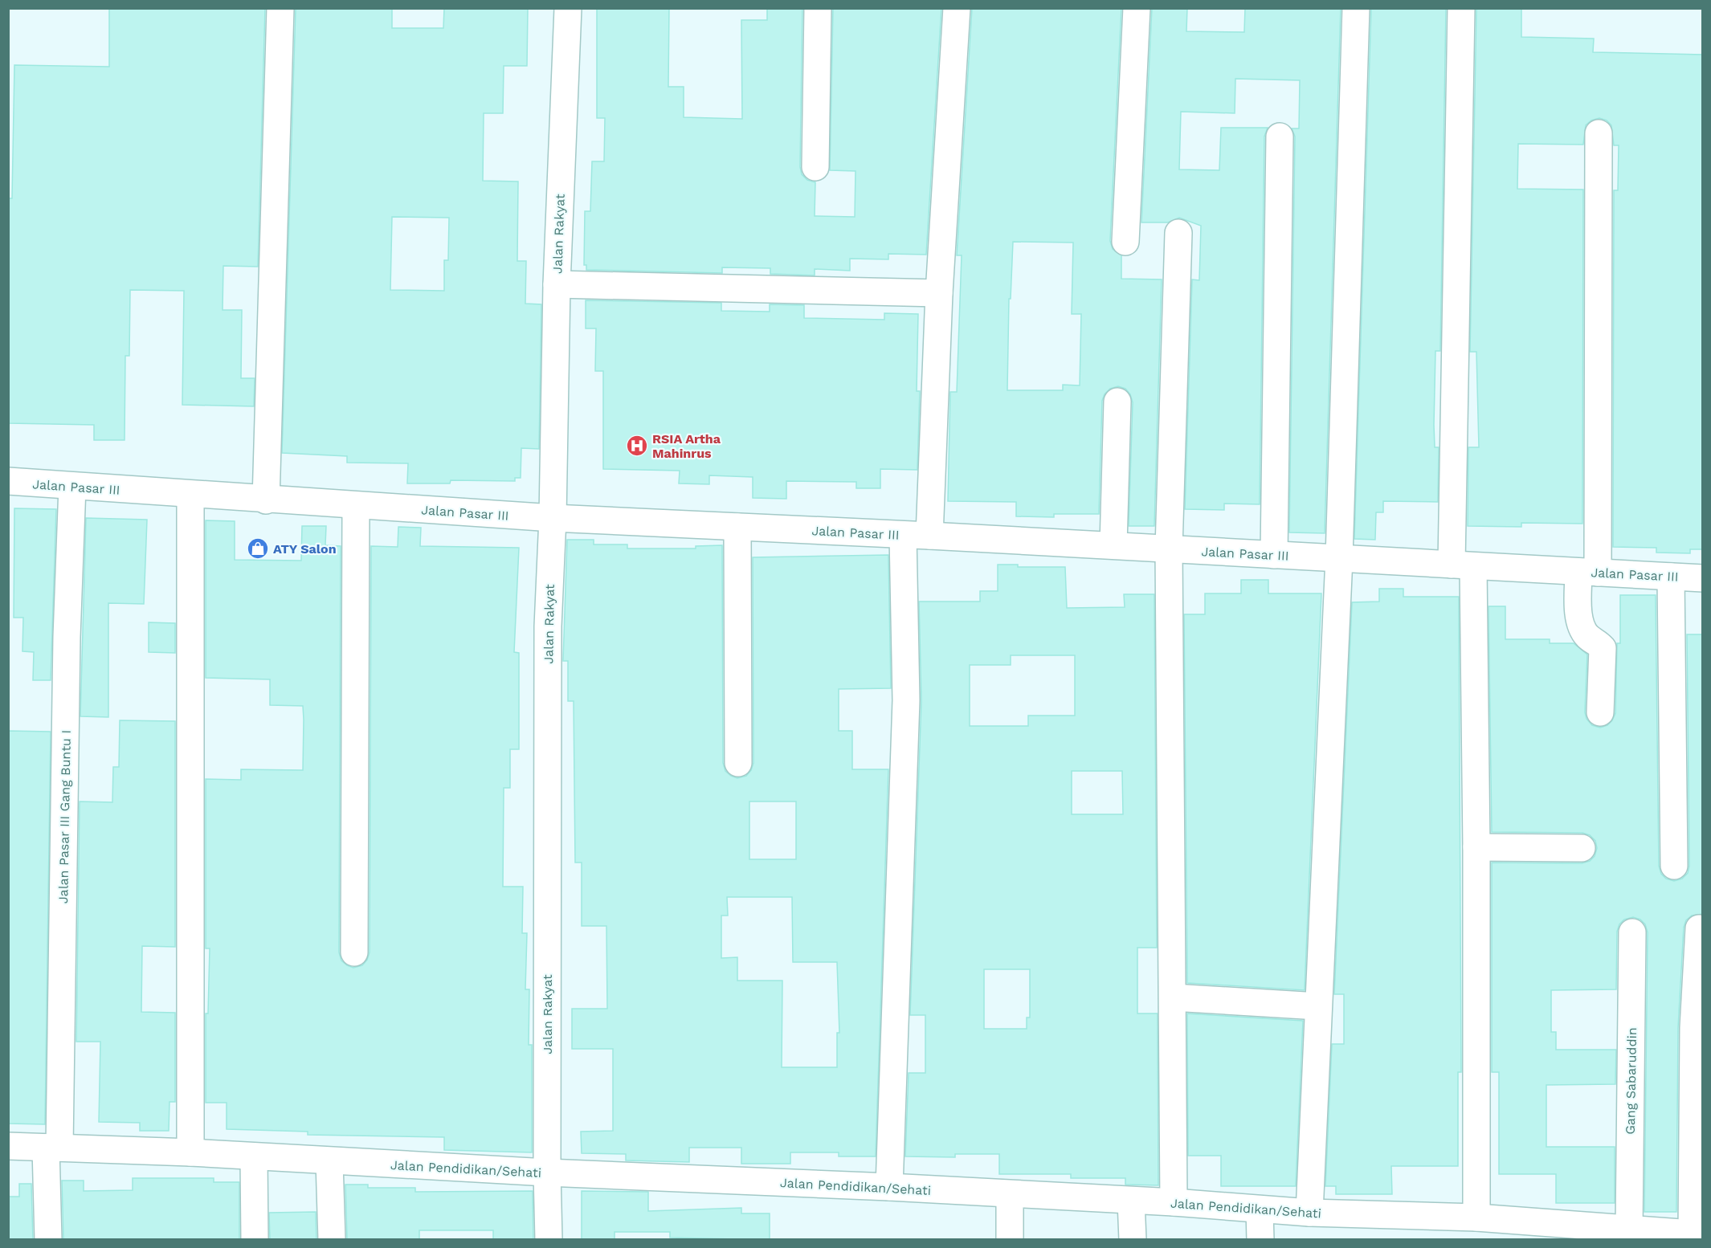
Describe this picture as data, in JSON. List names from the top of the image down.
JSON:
{
  "streets": {
    "street": [
      "Jalan Rakyat",
      "Jalan Pasar III",
      "Jalan Pasar III Gang Buntu I",
      "Gang Sabaruddin",
      "Jalan Pendidikan/Sehati"
    ]
  },
  "crossings": [
    ["Jalan Rakyat", "Jalan Pasar III"],
    ["Jalan Rakyat", "Jalan Pendidikan/Sehati"],
    ["Jalan Pasar III", "Jalan Pasar III Gang Buntu I"],
    ["Jalan Pasar III Gang Buntu I", "Jalan Pendidikan/Sehati"],
    ["Gang Sabaruddin", "Jalan Pendidikan/Sehati"]
  ],
  "places": {
    "hospital": ["RSIA Artha Mahinrus"],
    "shop": ["ATY Salon"]
  }
}
